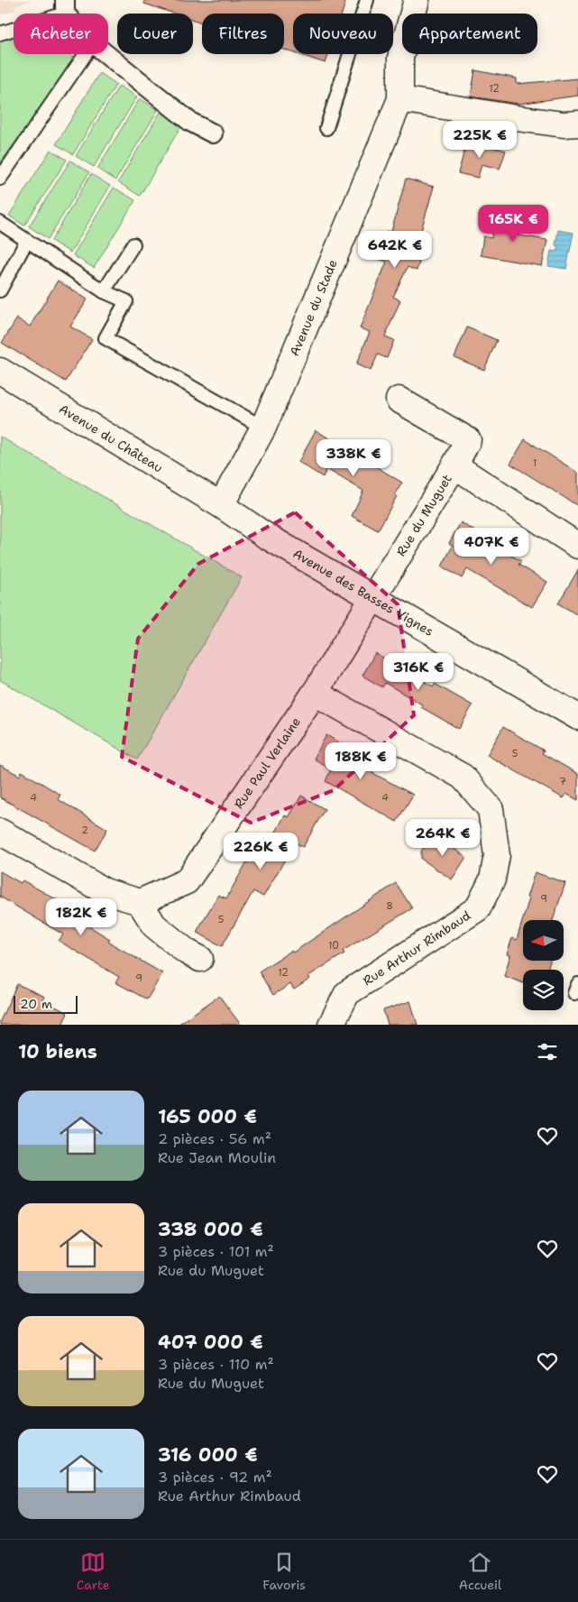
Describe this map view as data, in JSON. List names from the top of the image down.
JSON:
{
  "streets": {
    "street": [
      "Avenue du Stade",
      "Avenue du Château",
      "Rue du Muguet",
      "Avenue des Basses Vignes",
      "Rue Paul Verlaine",
      "Rue Arthur Rimbaud"
    ]
  },
  "crossings": [
    ["Avenue du Stade", "Avenue du Château"],
    ["Avenue du Stade", "Avenue des Basses Vignes"],
    ["Avenue du Château", "Avenue des Basses Vignes"],
    ["Rue du Muguet", "Avenue des Basses Vignes"],
    ["Rue du Muguet", "Rue Paul Verlaine"],
    ["Avenue des Basses Vignes", "Rue Paul Verlaine"],
    ["Rue Paul Verlaine", "Rue Arthur Rimbaud"]
  ],
  "house_numbers": [
    "12",
    "1",
    "5",
    "7",
    "4",
    "4",
    "2",
    "9",
    "8",
    "5",
    "10",
    "12",
    "9"
  ],
  "scale_bar": "20 m",
  "north": "left",
  "page": {
    "chip": [
      "Acheter",
      "Louer",
      "Filtres",
      "Nouveau",
      "Appartement"
    ],
    "price": [
      "225K €",
      "165K €",
      "642K €",
      "338K €",
      "407K €",
      "316K €",
      "188K €",
      "264K €",
      "226K €",
      "182K €"
    ],
    "scale": "20 m",
    "heading": "10 biens",
    "list": [
      {
        "name": "165 000 €",
        "note": "2 pièces · 56 m² · Rue Jean Moulin"
      },
      {
        "name": "338 000 €",
        "note": "3 pièces · 101 m² · Rue du Muguet"
      },
      {
        "name": "407 000 €",
        "note": "3 pièces · 110 m² · Rue du Muguet"
      },
      {
        "name": "316 000 €",
        "note": "3 pièces · 92 m² · Rue Arthur Rimbaud"
      }
    ],
    "tabs": ["Carte", "Favoris", "Accueil"]
  }
}
